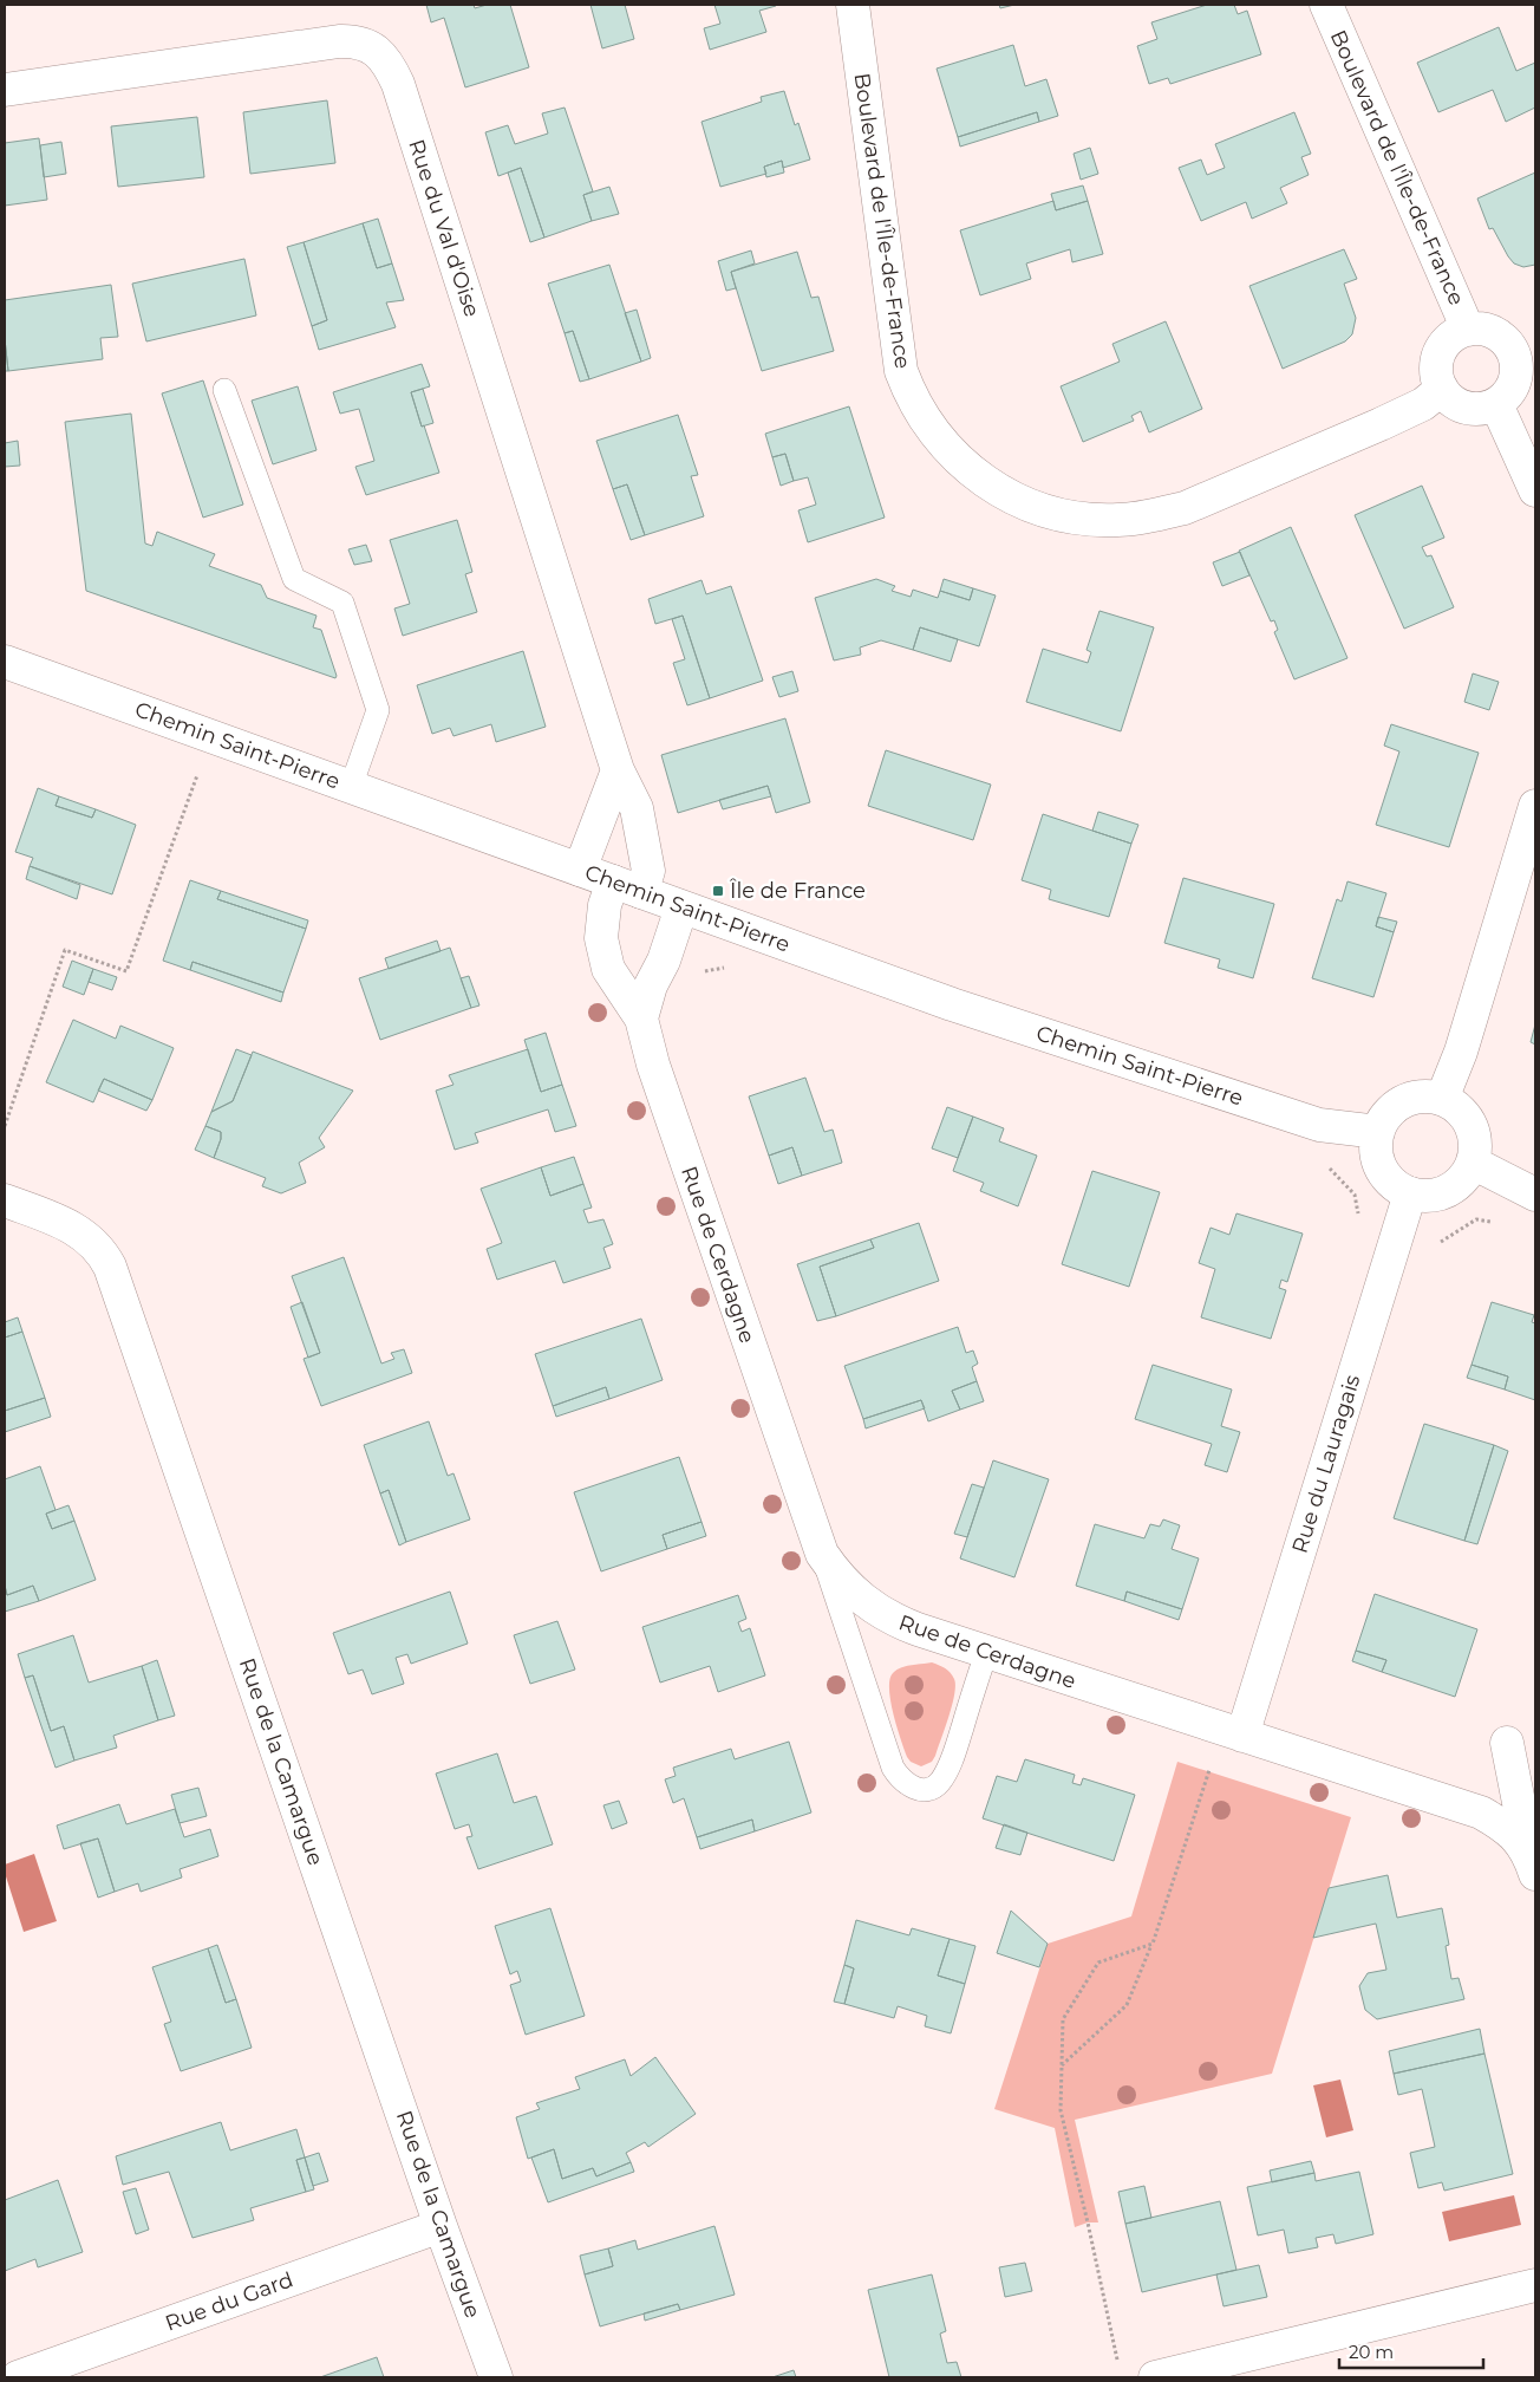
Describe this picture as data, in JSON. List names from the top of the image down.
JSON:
{
  "streets": {
    "street": [
      "Boulevard de l'Île-de-France",
      "Rue du Val d'Oise",
      "Chemin Saint-Pierre",
      "Rue de Cerdagne",
      "Rue du Lauragais",
      "Rue de la Camargue",
      "Rue du Gard"
    ]
  },
  "crossings": [
    ["Rue du Val d'Oise", "Chemin Saint-Pierre"],
    ["Rue du Val d'Oise", "Rue de Cerdagne"],
    ["Chemin Saint-Pierre", "Rue de Cerdagne"],
    ["Chemin Saint-Pierre", "Rue du Lauragais"],
    ["Rue de Cerdagne", "Rue du Lauragais"],
    ["Rue de la Camargue", "Rue du Gard"]
  ],
  "places": {
    "transit": ["Île de France"]
  },
  "scale_bar": "20 m"
}
